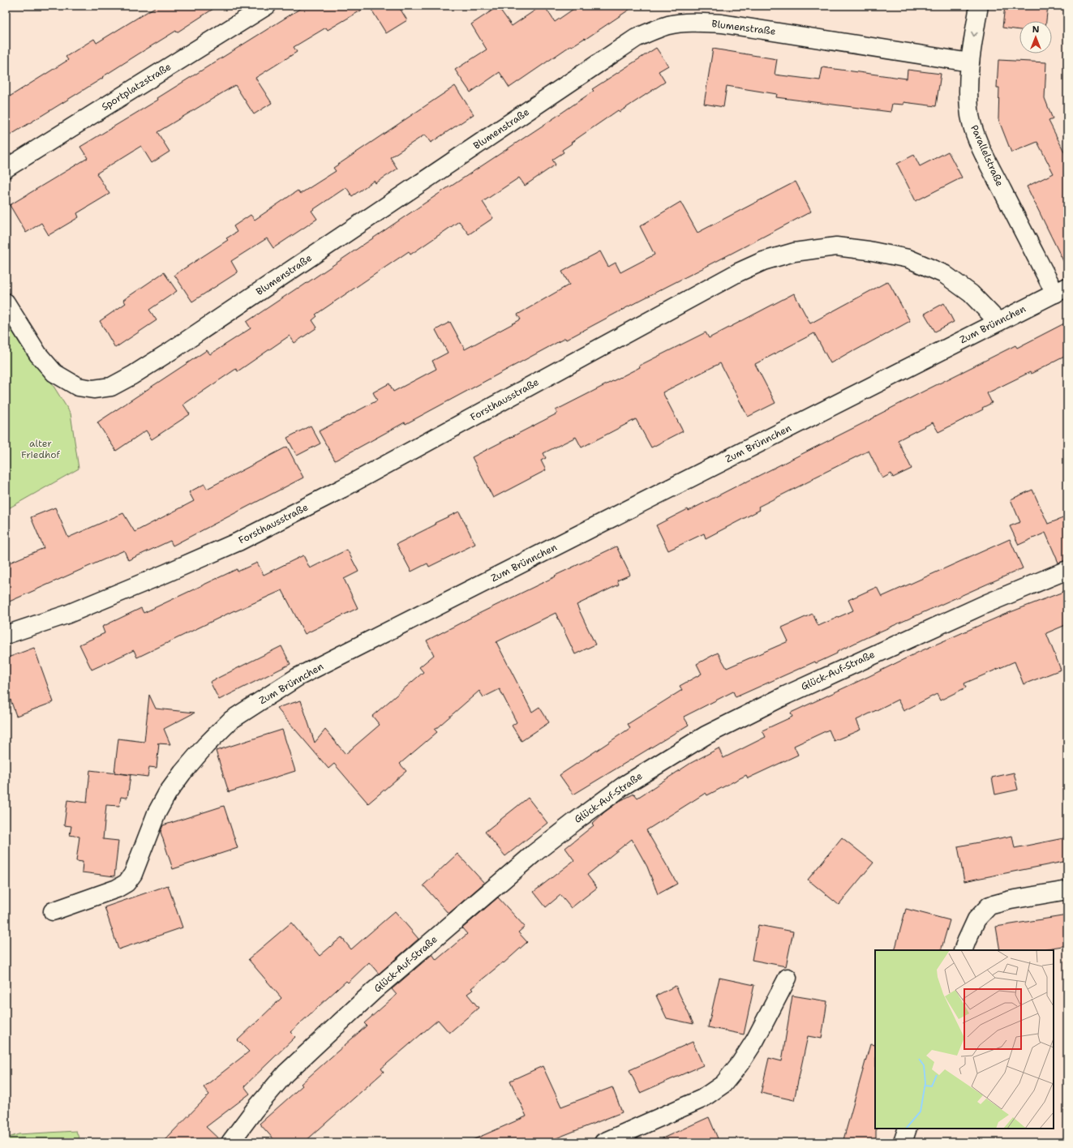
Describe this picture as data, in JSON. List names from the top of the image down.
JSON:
{
  "streets": {
    "street": [
      "Blumenstraße",
      "Sportplatzstraße",
      "Parallelstraße",
      "Zum Brünnchen",
      "Forsthausstraße",
      "Glück-Auf-Straße"
    ]
  },
  "crossings": [
    ["Blumenstraße", "Parallelstraße"],
    ["Parallelstraße", "Zum Brünnchen"],
    ["Zum Brünnchen", "Forsthausstraße"]
  ],
  "parks": ["alter Friedhof"],
  "north": "top"
}
